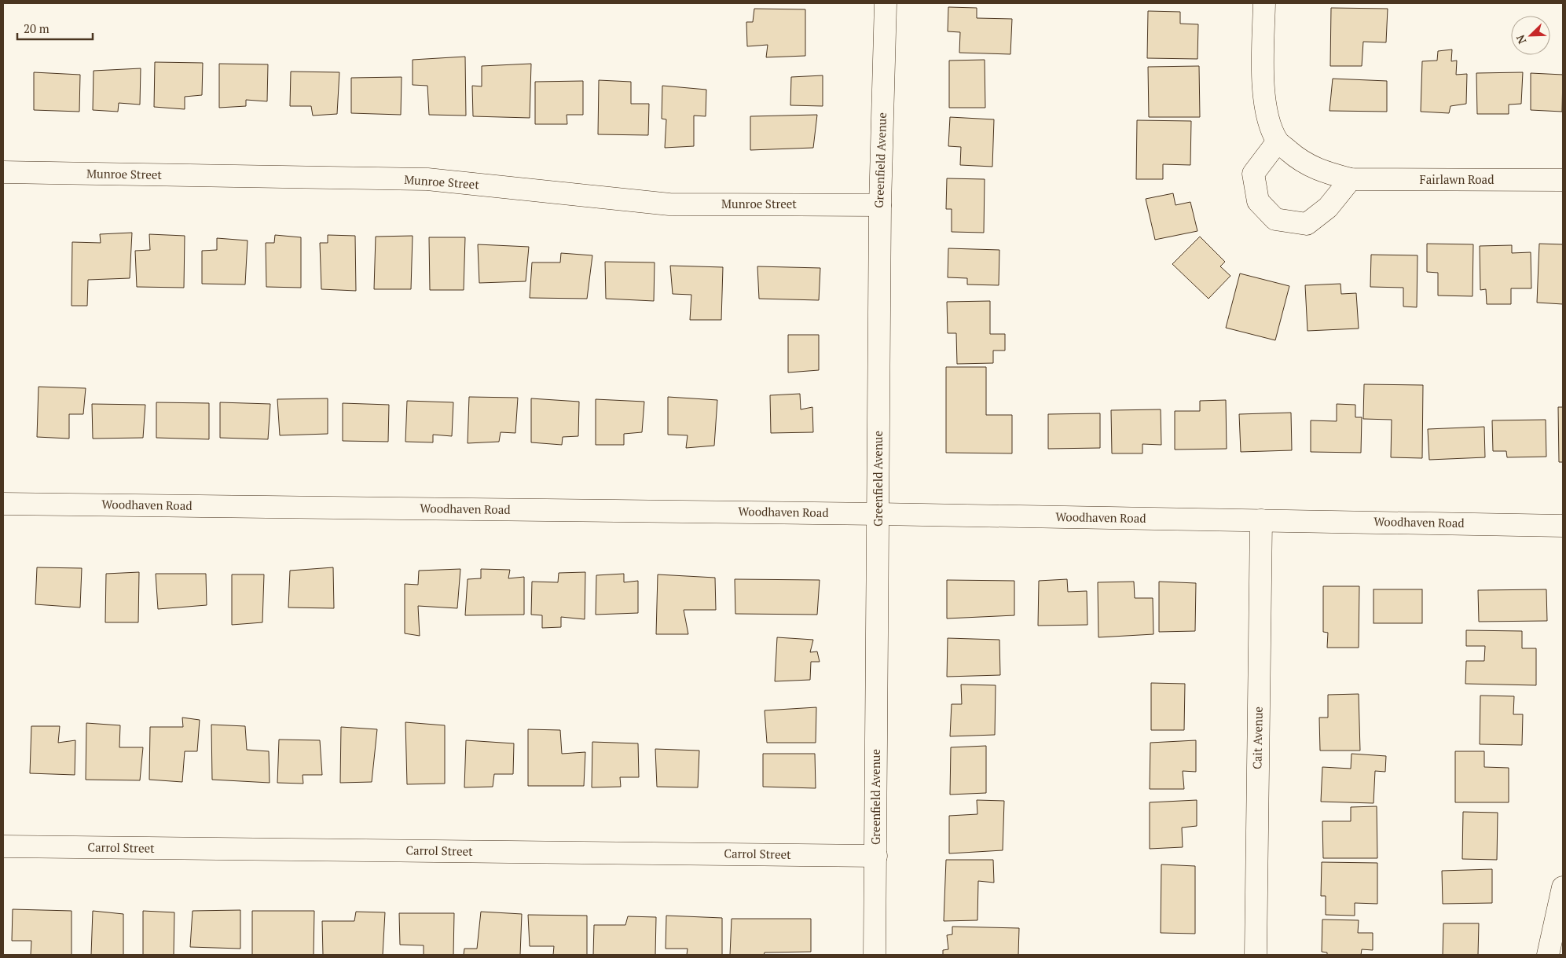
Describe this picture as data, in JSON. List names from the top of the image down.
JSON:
{
  "streets": {
    "street": [
      "Greenfield Avenue",
      "Munroe Street",
      "Fairlawn Road",
      "Woodhaven Road",
      "Cait Avenue",
      "Carrol Street"
    ]
  },
  "crossings": [
    ["Greenfield Avenue", "Munroe Street"],
    ["Greenfield Avenue", "Woodhaven Road"],
    ["Greenfield Avenue", "Carrol Street"],
    ["Woodhaven Road", "Cait Avenue"]
  ],
  "scale_bar": "20 m",
  "north": "bottom left"
}
